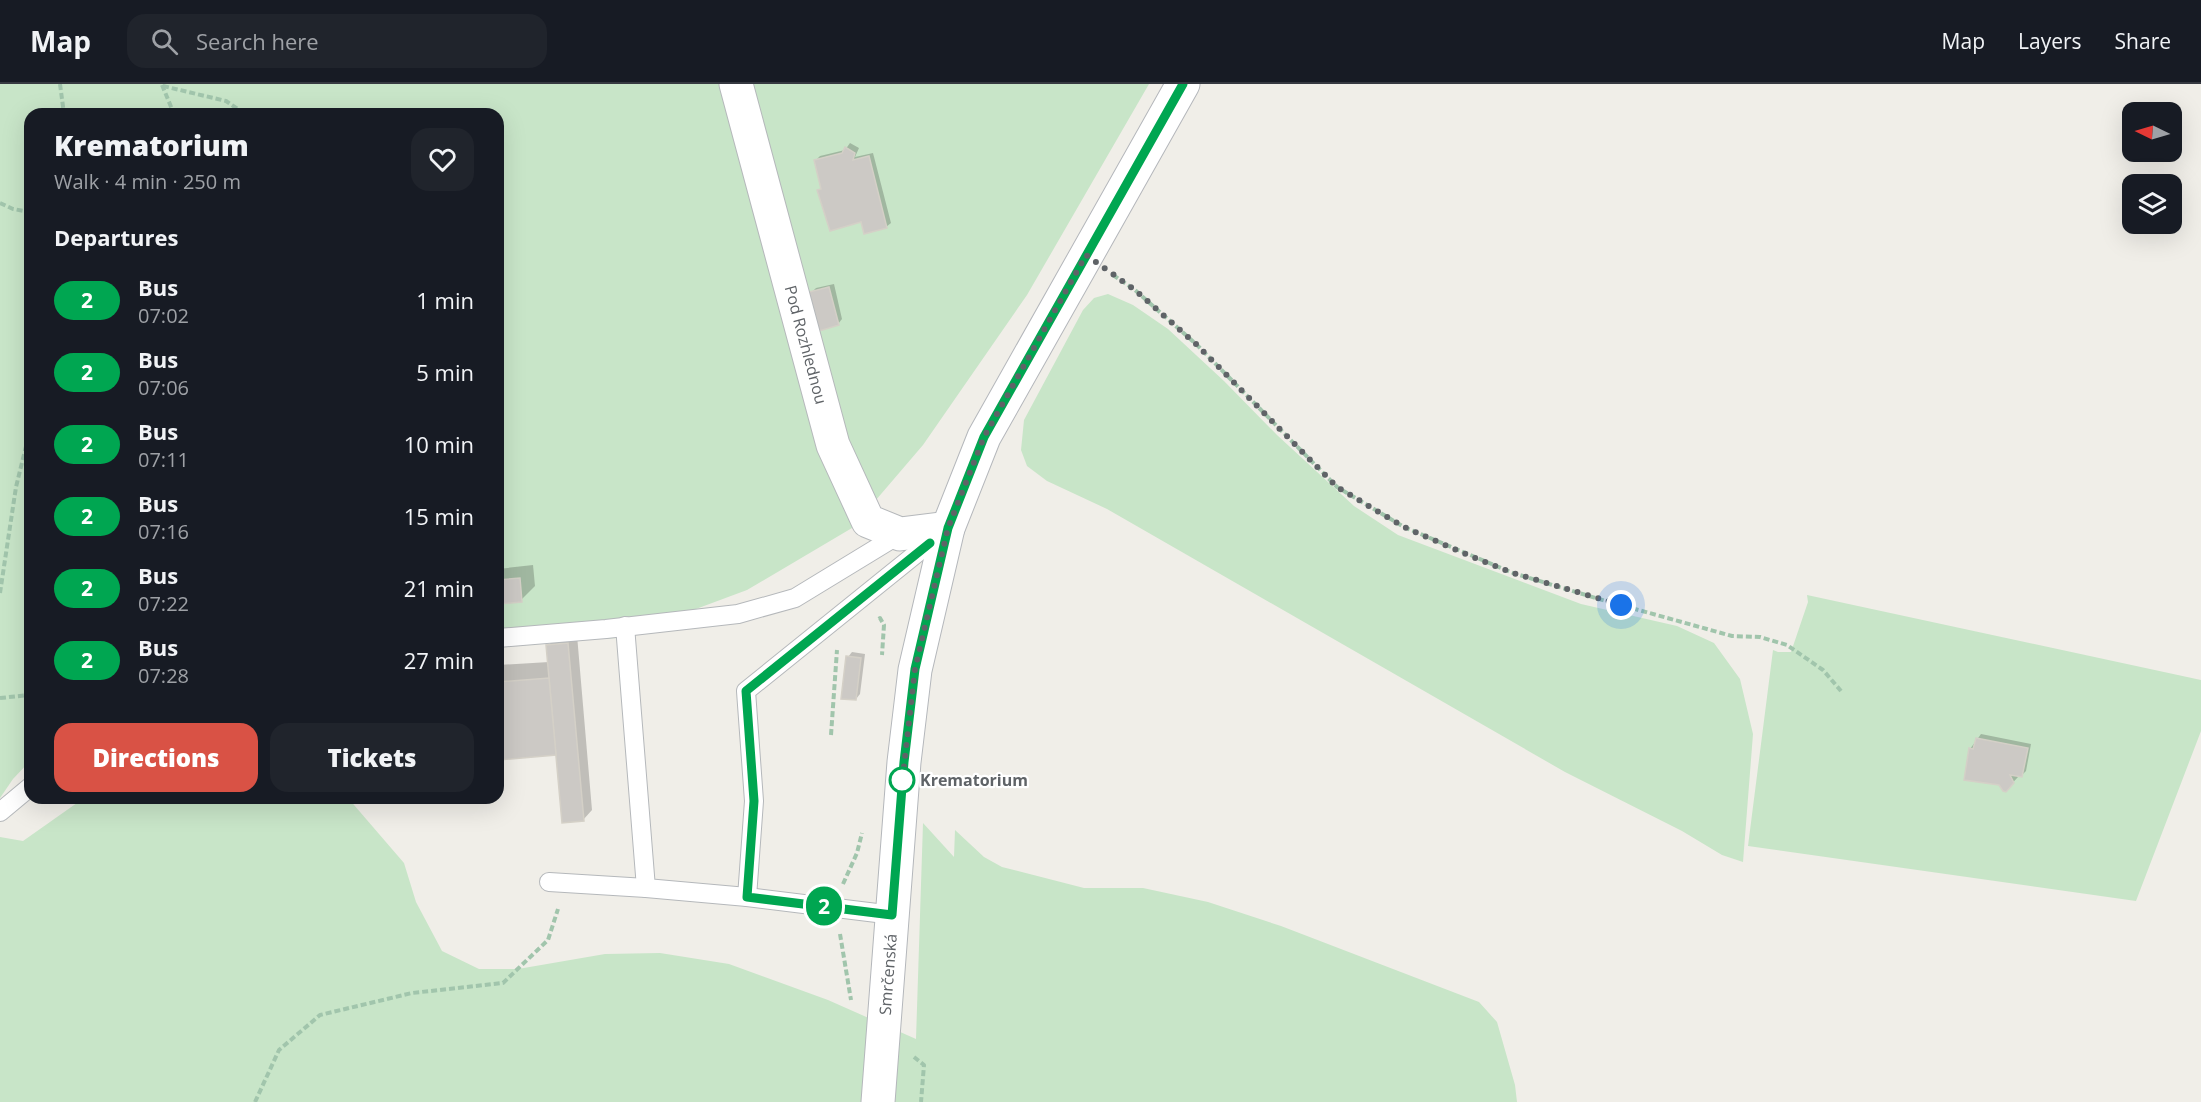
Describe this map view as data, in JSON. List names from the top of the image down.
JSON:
{
  "streets": {
    "street": ["Pod Rozhlednou", "Smrčenská"]
  },
  "crossings": [
    ["Pod Rozhlednou", "Smrčenská"]
  ],
  "places": ["Krematorium"],
  "lines": ["bus line 2"],
  "north": "left",
  "page": {
    "header": "Map",
    "search": "Search here",
    "nav": ["Map", "Layers", "Share"],
    "on_map": "2",
    "heading": [
      ["Krematorium", "Walk · 4 min · 250 m"],
      "Departures"
    ],
    "list": [
      {
        "mark": "2",
        "name": "Bus",
        "note": "07:02",
        "value": "1 min"
      },
      {
        "mark": "2",
        "name": "Bus",
        "note": "07:06",
        "value": "5 min"
      },
      {
        "mark": "2",
        "name": "Bus",
        "note": "07:11",
        "value": "10 min"
      },
      {
        "mark": "2",
        "name": "Bus",
        "note": "07:16",
        "value": "15 min"
      },
      {
        "mark": "2",
        "name": "Bus",
        "note": "07:22",
        "value": "21 min"
      },
      {
        "mark": "2",
        "name": "Bus",
        "note": "07:28",
        "value": "27 min"
      }
    ],
    "buttons": ["Directions", "Tickets"]
  }
}
